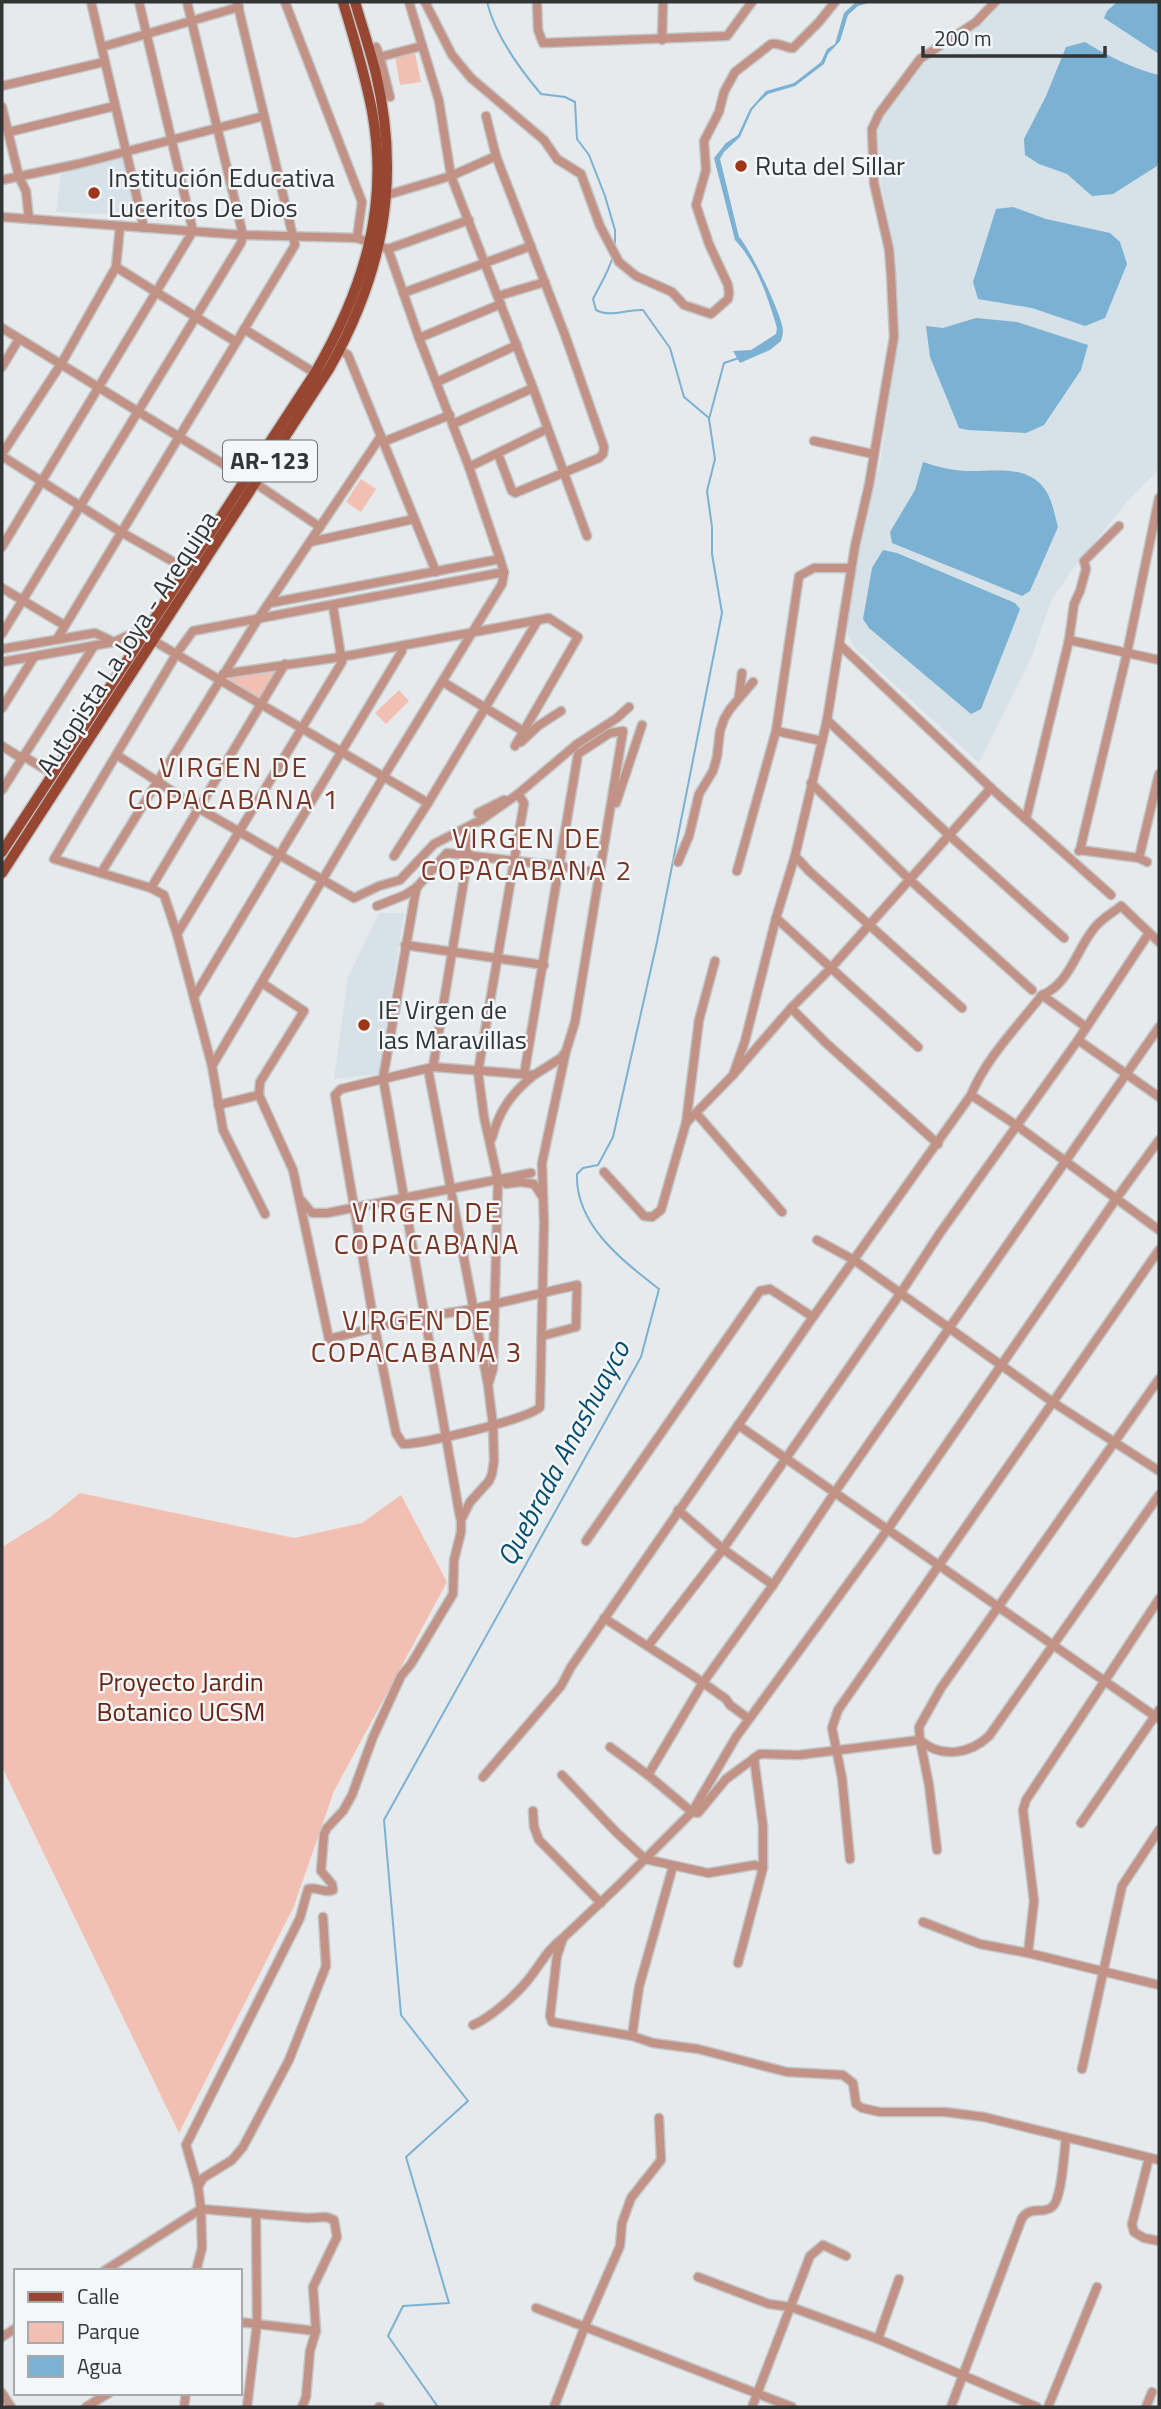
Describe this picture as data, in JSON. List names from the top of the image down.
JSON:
{
  "streets": {
    "main road": ["AR-123", "Autopista La Joya - Arequipa"]
  },
  "districts": [
    "VIRGEN DE COPACABANA 1",
    "VIRGEN DE COPACABANA 2",
    "VIRGEN DE COPACABANA",
    "VIRGEN DE COPACABANA 3"
  ],
  "water": ["Quebrada Anashuayco"],
  "parks": ["Proyecto Jardin Botanico UCSM"],
  "places": ["Ruta del Sillar", "Institución Educativa Luceritos De Dios", "IE Virgen de las Maravillas"],
  "legend": ["Calle", "Parque", "Agua"],
  "scale_bar": "200 m"
}
